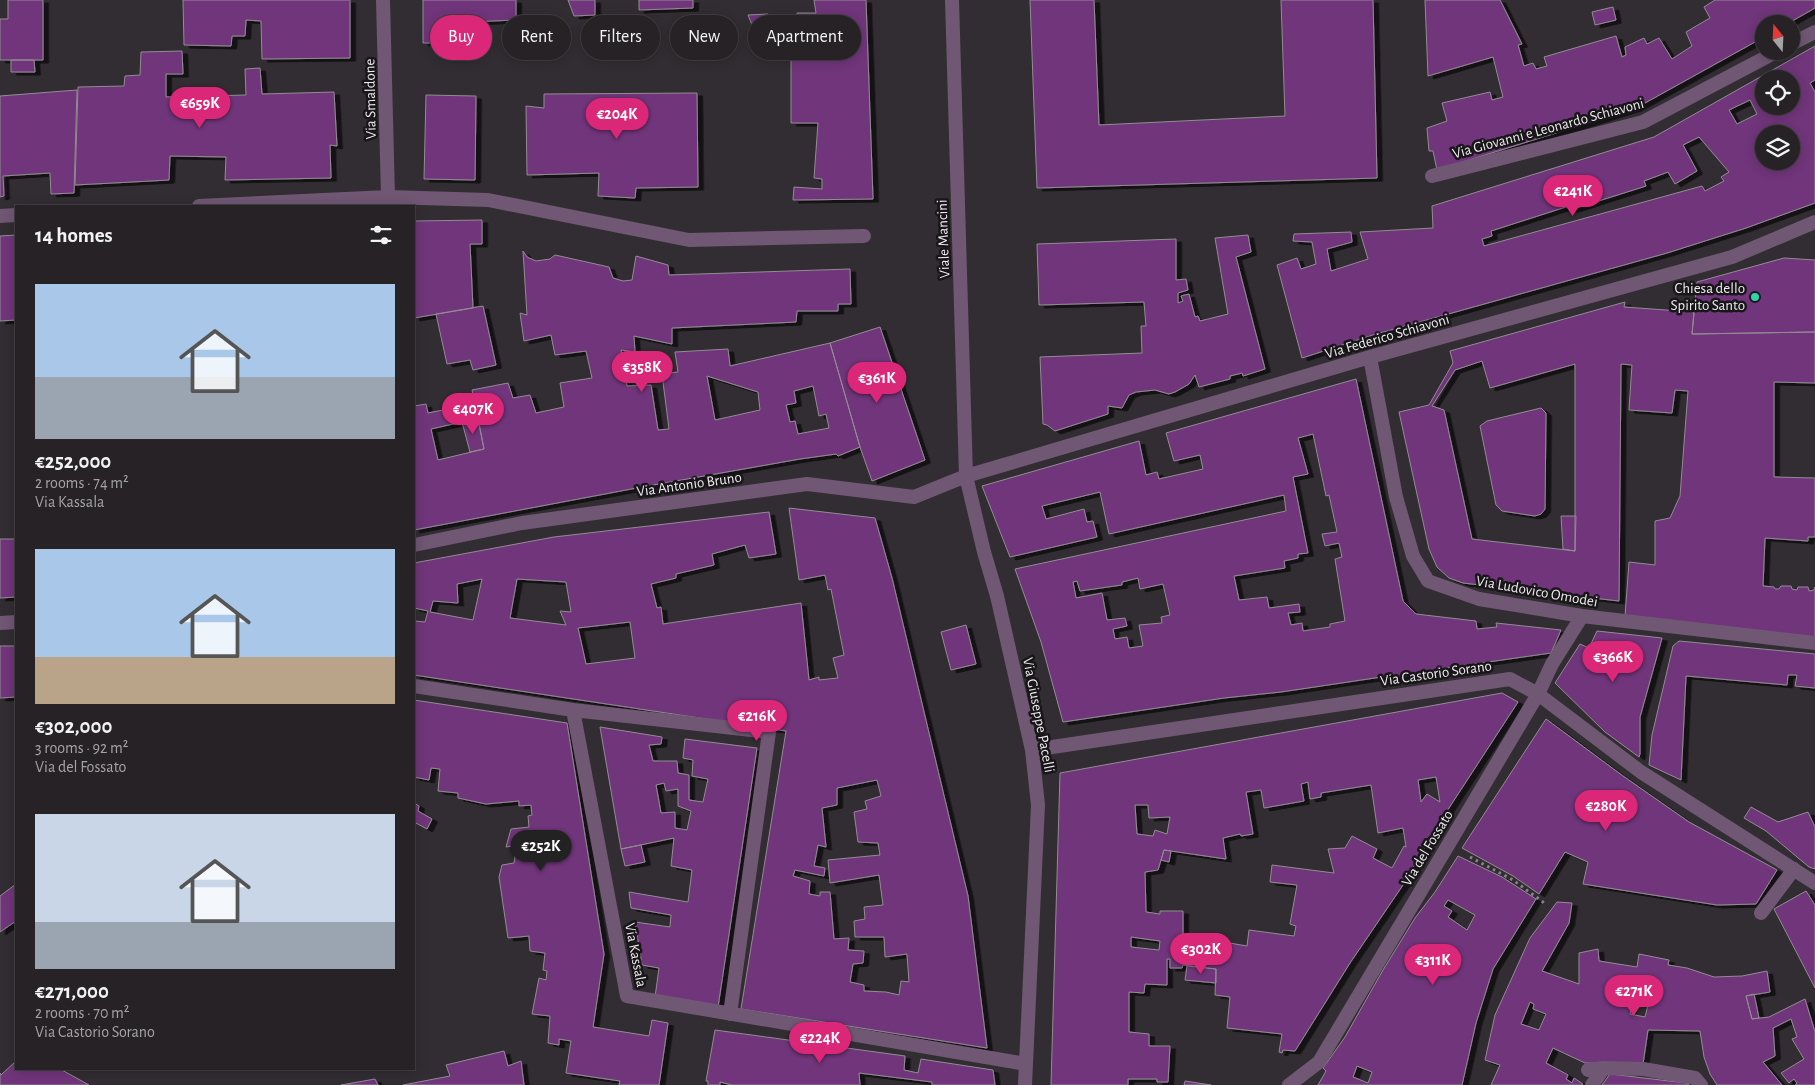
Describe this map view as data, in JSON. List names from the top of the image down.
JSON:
{
  "streets": {
    "street": [
      "Via Smaldone",
      "Via Giovanni e Leonardo Schiavoni",
      "Viale Mancini",
      "Via Federico Schiavoni",
      "Via Antonio Bruno",
      "Via Ludovico Omodei",
      "Via Castorio Sorano",
      "Via Giuseppe Pacelli",
      "Via del Fossato",
      "Via Kassala"
    ]
  },
  "crossings": [
    ["Viale Mancini", "Via Federico Schiavoni"],
    ["Viale Mancini", "Via Antonio Bruno"],
    ["Viale Mancini", "Via Giuseppe Pacelli"],
    ["Via Federico Schiavoni", "Via Antonio Bruno"],
    ["Via Federico Schiavoni", "Via Ludovico Omodei"],
    ["Via Federico Schiavoni", "Via Giuseppe Pacelli"],
    ["Via Antonio Bruno", "Via Giuseppe Pacelli"],
    ["Via Ludovico Omodei", "Via del Fossato"],
    ["Via Castorio Sorano", "Via Giuseppe Pacelli"],
    ["Via Castorio Sorano", "Via del Fossato"],
    ["Via Giuseppe Pacelli", "Via Kassala"]
  ],
  "places": ["Chiesa dello Spirito Santo"],
  "north": "top",
  "page": {
    "chip": [
      "Buy",
      "Rent",
      "Filters",
      "New",
      "Apartment"
    ],
    "price": [
      "€659K",
      "€204K",
      "€241K",
      "€358K",
      "€361K",
      "€407K",
      "€366K",
      "€216K",
      "€280K",
      "€252K",
      "€302K",
      "€311K",
      "€271K",
      "€224K"
    ],
    "heading": "14 homes",
    "list": [
      {
        "name": "€252,000",
        "note": "2 rooms · 74 m² · Via Kassala"
      },
      {
        "name": "€302,000",
        "note": "3 rooms · 92 m² · Via del Fossato"
      },
      {
        "name": "€271,000",
        "note": "2 rooms · 70 m² · Via Castorio Sorano"
      }
    ]
  }
}
